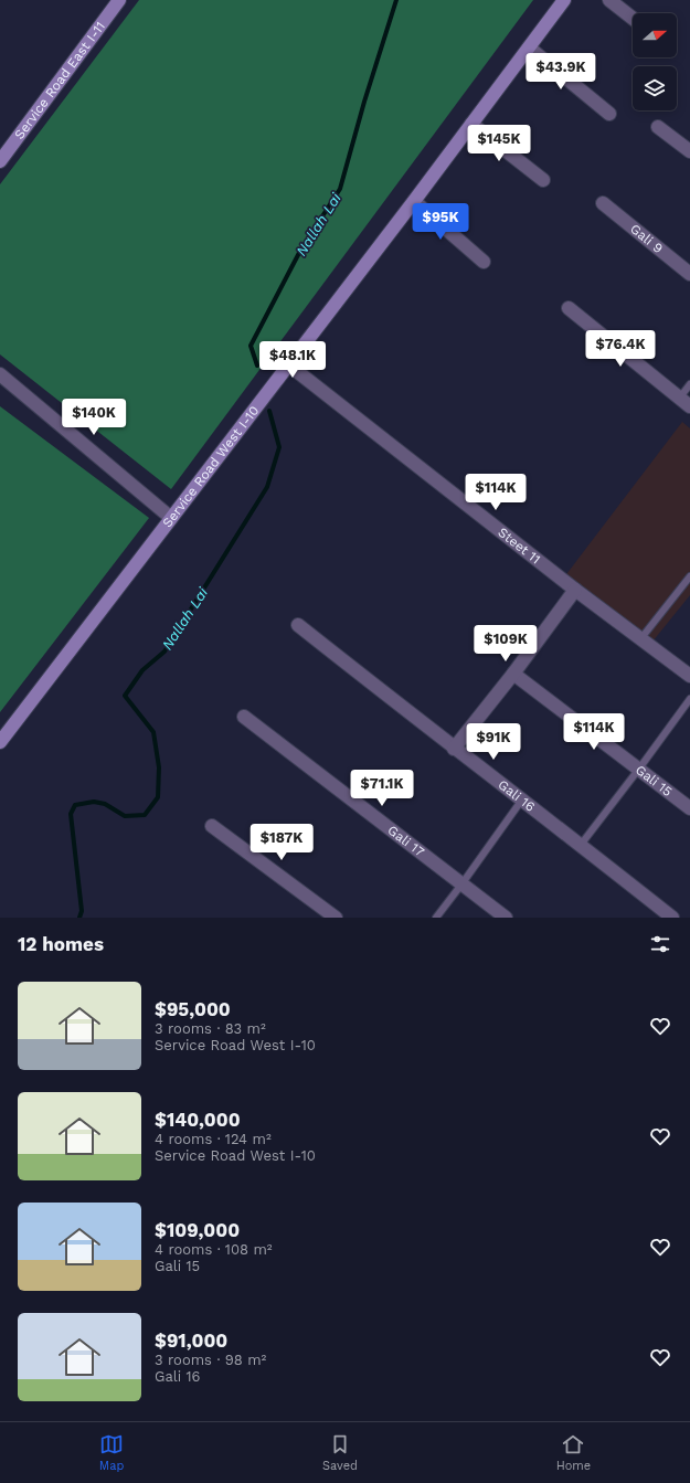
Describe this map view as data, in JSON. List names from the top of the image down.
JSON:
{
  "streets": {
    "main road": ["Service Road East I-11", "Service Road West I-10"],
    "street": [
      "Gali 9",
      "Steet 11",
      "Gali 15",
      "Gali 16",
      "Gali 17"
    ]
  },
  "crossings": [
    ["Service Road West I-10", "Steet 11"]
  ],
  "water": ["Nallah Lai"],
  "north": "right",
  "page": {
    "price": [
      "$43.9K",
      "$145K",
      "$95K",
      "$76.4K",
      "$48.1K",
      "$140K",
      "$114K",
      "$109K",
      "$114K",
      "$91K",
      "$71.1K",
      "$187K"
    ],
    "heading": "12 homes",
    "list": [
      {
        "name": "$95,000",
        "note": "3 rooms · 83 m² · Service Road West I-10"
      },
      {
        "name": "$140,000",
        "note": "4 rooms · 124 m² · Service Road West I-10"
      },
      {
        "name": "$109,000",
        "note": "4 rooms · 108 m² · Gali 15"
      },
      {
        "name": "$91,000",
        "note": "3 rooms · 98 m² · Gali 16"
      }
    ],
    "tabs": ["Map", "Saved", "Home"]
  }
}
